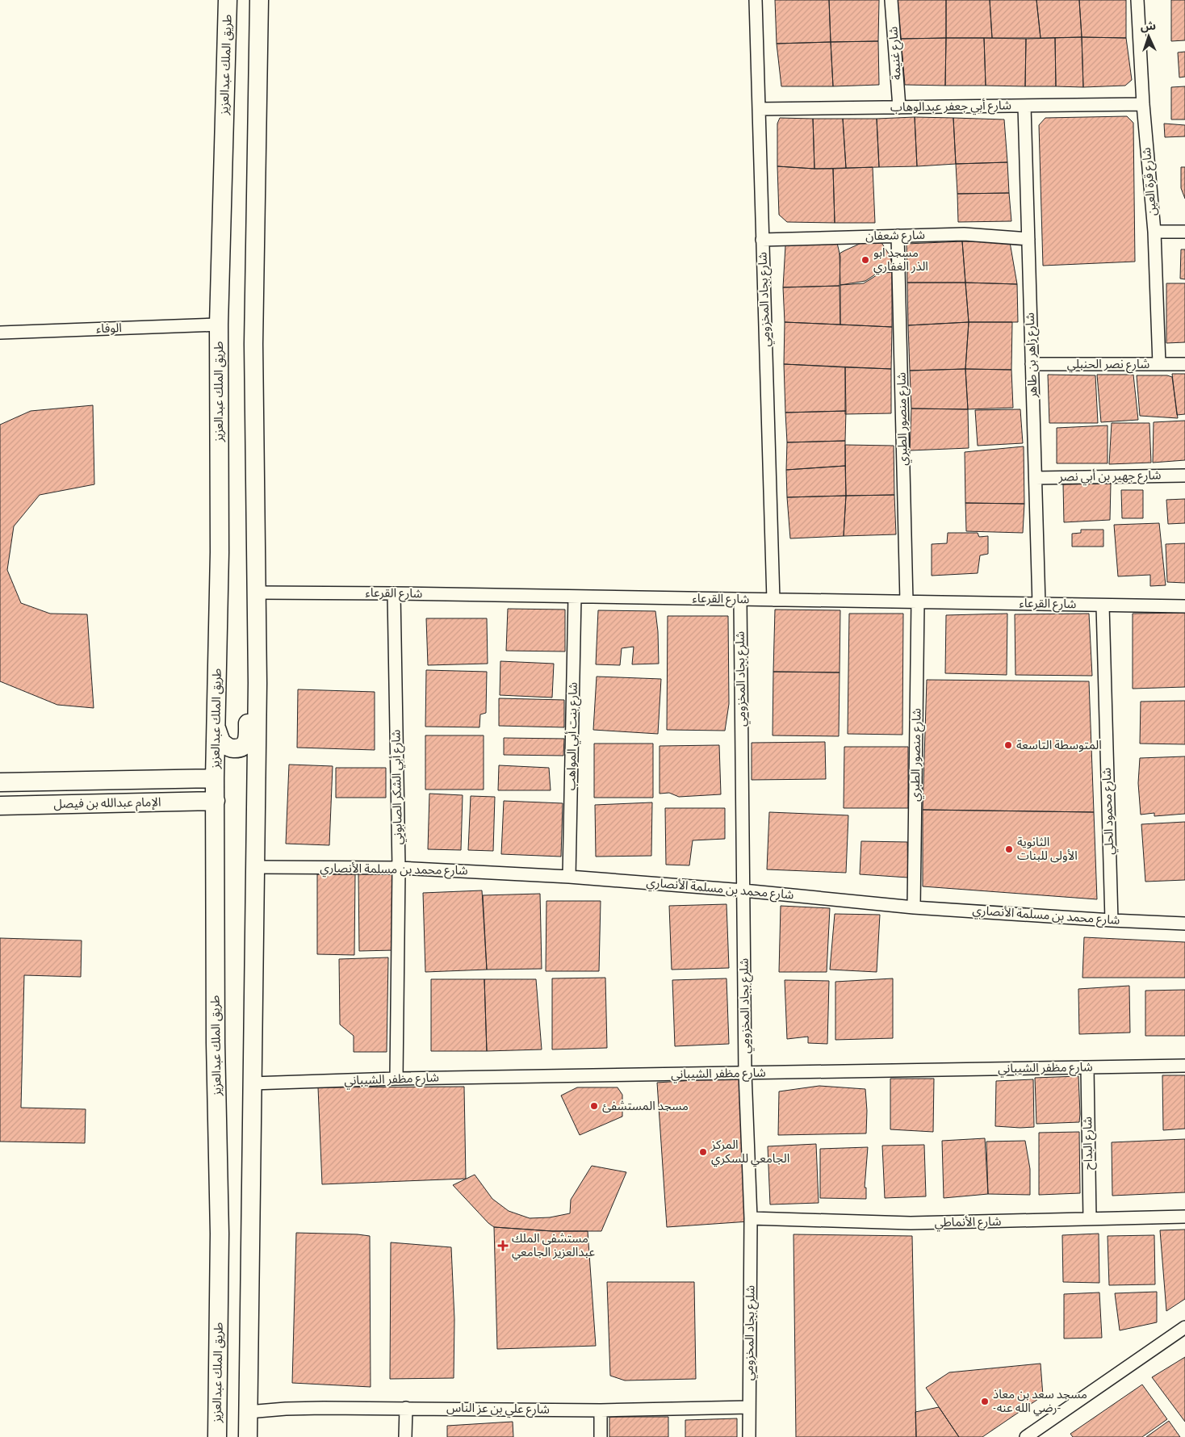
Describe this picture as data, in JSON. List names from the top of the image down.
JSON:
{
  "streets": {
    "main road": ["طريق الملك عبدالعزيز", "الإمام عبدالله بن فيصل"],
    "street": [
      "شارع غنيمة",
      "شارع أبي جعفر عبدالوهاب",
      "شارع قرة العين",
      "شارع شعفان",
      "شارع بجاد المخزومي",
      "الوفاء",
      "شارع زاهر بن طاهر",
      "شارع نصر الحنبلي",
      "شارع منصور الطبري",
      "شارع جهير بن أبي نصر",
      "شارع القرعاء",
      "شلرع بجاد المخزومي",
      "شارع بنت أبي المواهب",
      "شارع أبي الشكر الصابوني",
      "شارع محمود الحلي",
      "شارع محمد بن مسلمة الأنصاري",
      "شارع مظفر الشيباني",
      "شارع البداح",
      "شارع الأنماطي",
      "شارع علي بن عز الناس"
    ]
  },
  "crossings": [
    ["شارع غنيمة", "شارع أبي جعفر عبدالوهاب"],
    ["طريق الملك عبدالعزيز", "الوفاء"],
    ["طريق الملك عبدالعزيز", "الإمام عبدالله بن فيصل"],
    ["شارع أبي جعفر عبدالوهاب", "شارع قرة العين"],
    ["شارع أبي جعفر عبدالوهاب", "شارع بجاد المخزومي"],
    ["شارع أبي جعفر عبدالوهاب", "شارع زاهر بن طاهر"],
    ["شارع قرة العين", "شارع نصر الحنبلي"],
    ["شارع شعفان", "شارع بجاد المخزومي"],
    ["شارع شعفان", "شارع زاهر بن طاهر"],
    ["شارع شعفان", "شارع منصور الطبري"],
    ["شارع بجاد المخزومي", "شارع القرعاء"],
    ["شارع زاهر بن طاهر", "شارع نصر الحنبلي"],
    ["شارع زاهر بن طاهر", "شارع جهير بن أبي نصر"],
    ["شارع زاهر بن طاهر", "شارع القرعاء"],
    ["شارع منصور الطبري", "شارع القرعاء"],
    ["شارع منصور الطبري", "شارع محمد بن مسلمة الأنصاري"],
    ["شارع القرعاء", "شلرع بجاد المخزومي"],
    ["شارع القرعاء", "شارع بنت أبي المواهب"],
    ["شارع القرعاء", "شارع أبي الشكر الصابوني"],
    ["شارع القرعاء", "شارع محمود الحلي"],
    ["شلرع بجاد المخزومي", "شارع محمد بن مسلمة الأنصاري"],
    ["شلرع بجاد المخزومي", "شارع مظفر الشيباني"],
    ["شلرع بجاد المخزومي", "شارع الأنماطي"],
    ["شلرع بجاد المخزومي", "شارع علي بن عز الناس"],
    ["شارع بنت أبي المواهب", "شارع محمد بن مسلمة الأنصاري"],
    ["شارع أبي الشكر الصابوني", "شارع محمد بن مسلمة الأنصاري"],
    ["شارع أبي الشكر الصابوني", "شارع مظفر الشيباني"],
    ["شارع محمود الحلي", "شارع محمد بن مسلمة الأنصاري"],
    ["شارع مظفر الشيباني", "شارع البداح"],
    ["شارع البداح", "شارع الأنماطي"]
  ],
  "places": {
    "other": [
      "مسجد ابو الذر الغفاري",
      "المتوسطة التاسعة",
      "الثانوية الأولى للبنات",
      "مسجد المستشفئ",
      "المركز الجامعي للسكري",
      "مسجد سعد بن معاذ -رضي الله عنه-"
    ],
    "health": ["مستشفى الملك عبدالعزيز الجامعي"]
  },
  "north": "top"
}
